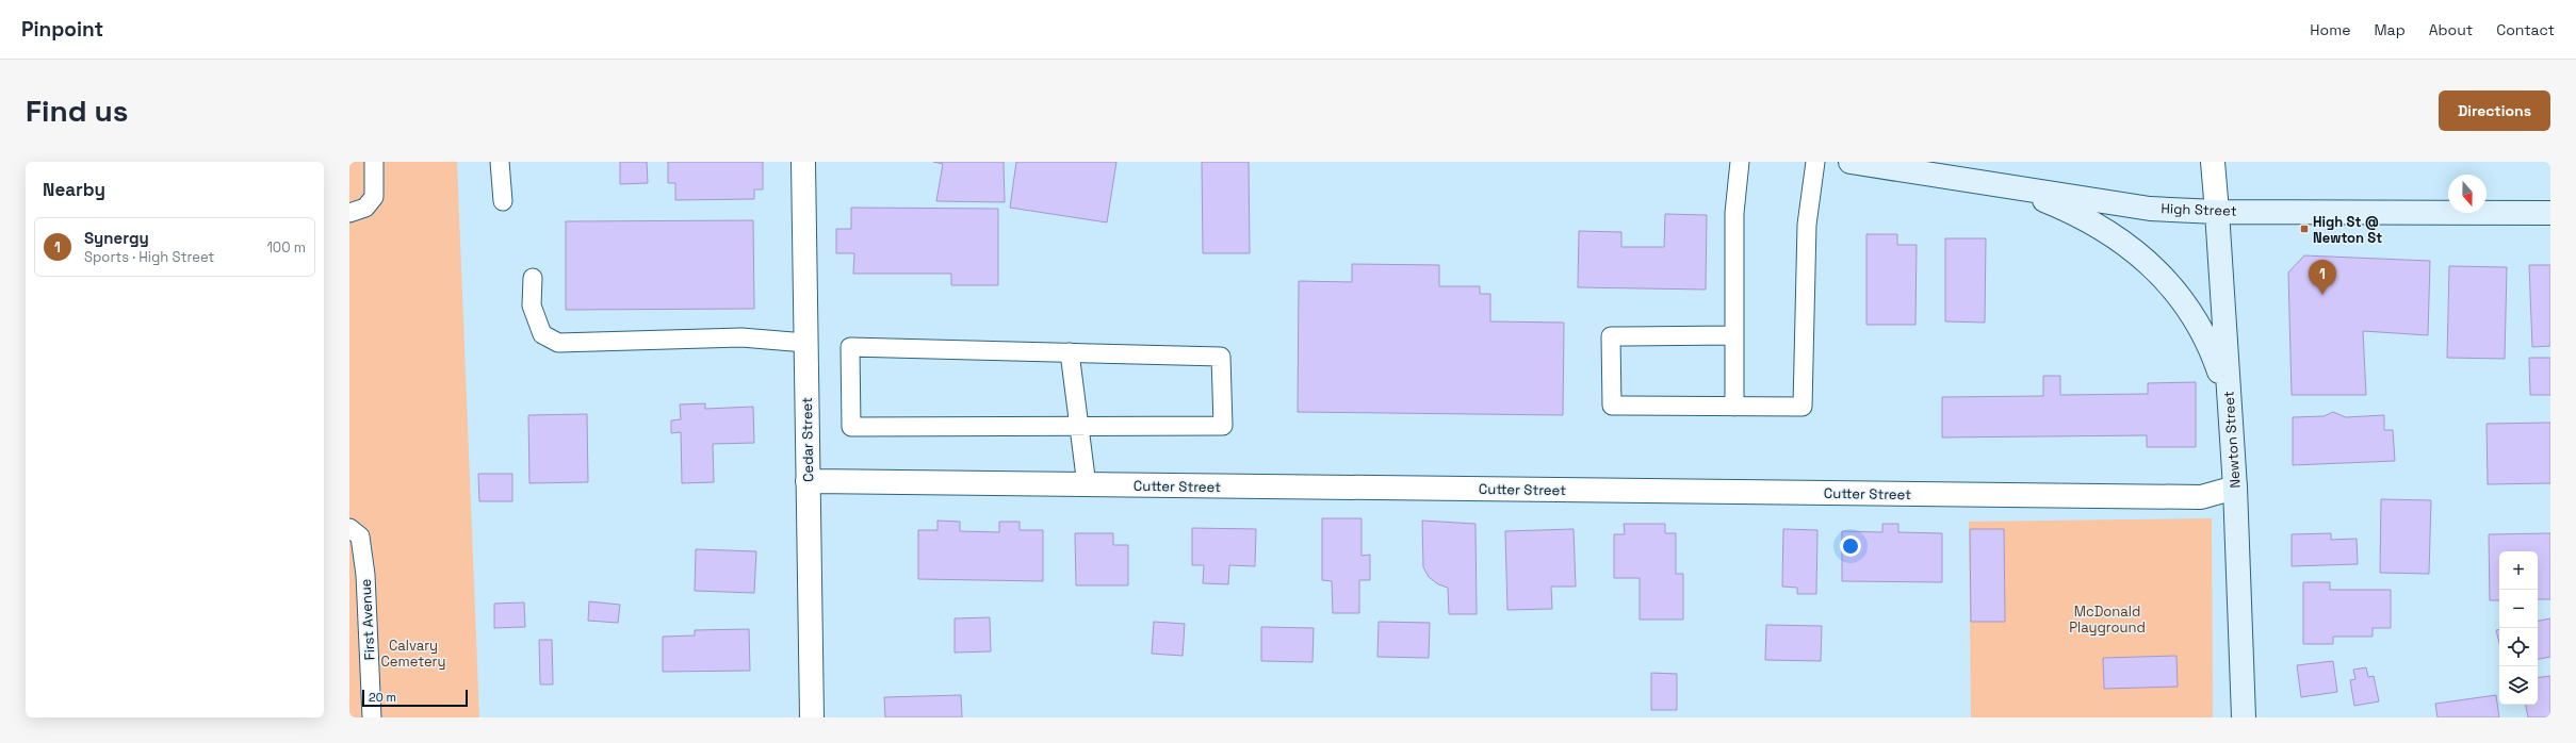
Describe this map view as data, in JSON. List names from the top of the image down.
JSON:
{
  "streets": {
    "main road": ["High Street", "Newton Street"],
    "street": ["Cedar Street", "Cutter Street"],
    "lane": ["First Avenue"]
  },
  "crossings": [
    ["High Street", "Newton Street"],
    ["Cedar Street", "Cutter Street"],
    ["Newton Street", "Cutter Street"]
  ],
  "parks": ["McDonald Playground", "Calvary Cemetery"],
  "places": {
    "transit": ["High St @ Newton St"]
  },
  "scale_bar": "20 m",
  "north": "bottom",
  "page": {
    "header": "Pinpoint",
    "nav": [
      "Home",
      "Map",
      "About",
      "Contact"
    ],
    "buttons": "Directions",
    "title": "Find us",
    "heading": "Nearby",
    "list": [
      {
        "mark": "1",
        "name": "Synergy",
        "note": "Sports · High Street",
        "value": "100 m"
      }
    ],
    "pins": "1",
    "map_buttons": ["+", "−"],
    "scale": "20 m"
  }
}
